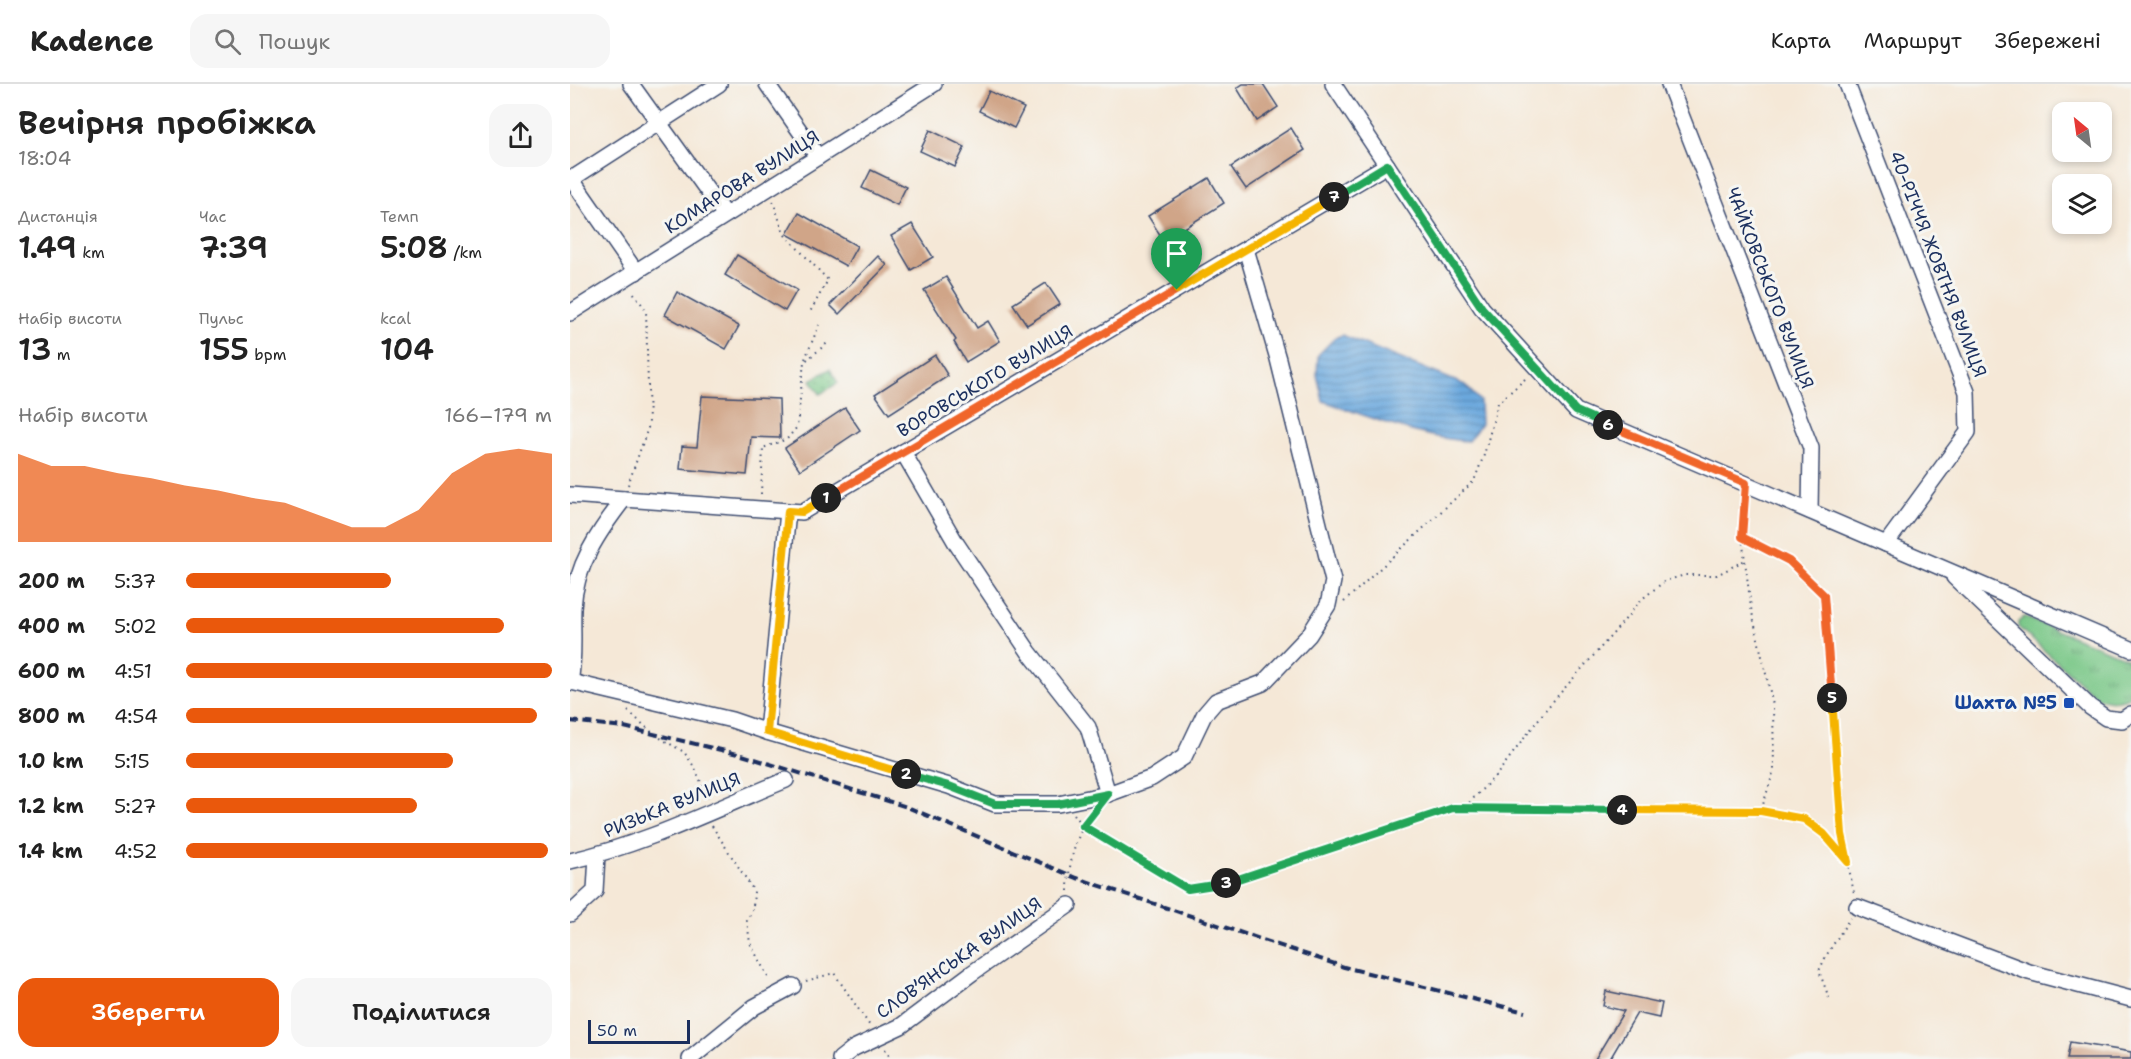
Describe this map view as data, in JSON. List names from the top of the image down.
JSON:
{
  "streets": {
    "street": [
      "КОМАРОВА ВУЛИЦЯ",
      "40-РІЧЧЯ ЖОВТНЯ ВУЛИЦЯ",
      "ЧАЙКОВСЬКОГО ВУЛИЦЯ",
      "ВОРОВСЬКОГО ВУЛИЦЯ",
      "РИЗЬКА ВУЛИЦЯ",
      "СЛОВ’ЯНСЬКА ВУЛИЦЯ"
    ]
  },
  "places": {
    "transit": ["Шахта №5"]
  },
  "scale_bar": "50 m",
  "north": "top left",
  "page": {
    "header": "Kadence",
    "search": "Пошук",
    "nav": ["Карта", "Маршрут", "Збережені"],
    "heading": ["Вечірня пробіжка", "18:04"],
    "pins": [
      "7",
      "6",
      "1",
      "5",
      "2",
      "4",
      "3"
    ],
    "stats": [
      ["Дистанція", "1.49 km"],
      ["Час", "7:39"],
      ["Темп", "5:08 /km"],
      ["Набір висоти", "13 m"],
      ["Пульс", "155 bpm"],
      ["kcal", "104"]
    ],
    "chart": ["Набір висоти", "166–179 m"],
    "list": [
      {
        "name": "200 m",
        "note": "5:37"
      },
      {
        "name": "400 m",
        "note": "5:02"
      },
      {
        "name": "600 m",
        "note": "4:51"
      },
      {
        "name": "800 m",
        "note": "4:54"
      },
      {
        "name": "1.0 km",
        "note": "5:15"
      },
      {
        "name": "1.2 km",
        "note": "5:27"
      },
      {
        "name": "1.4 km",
        "note": "4:52"
      }
    ],
    "buttons": ["Зберегти", "Поділитися"],
    "scale": "50 m"
  }
}
